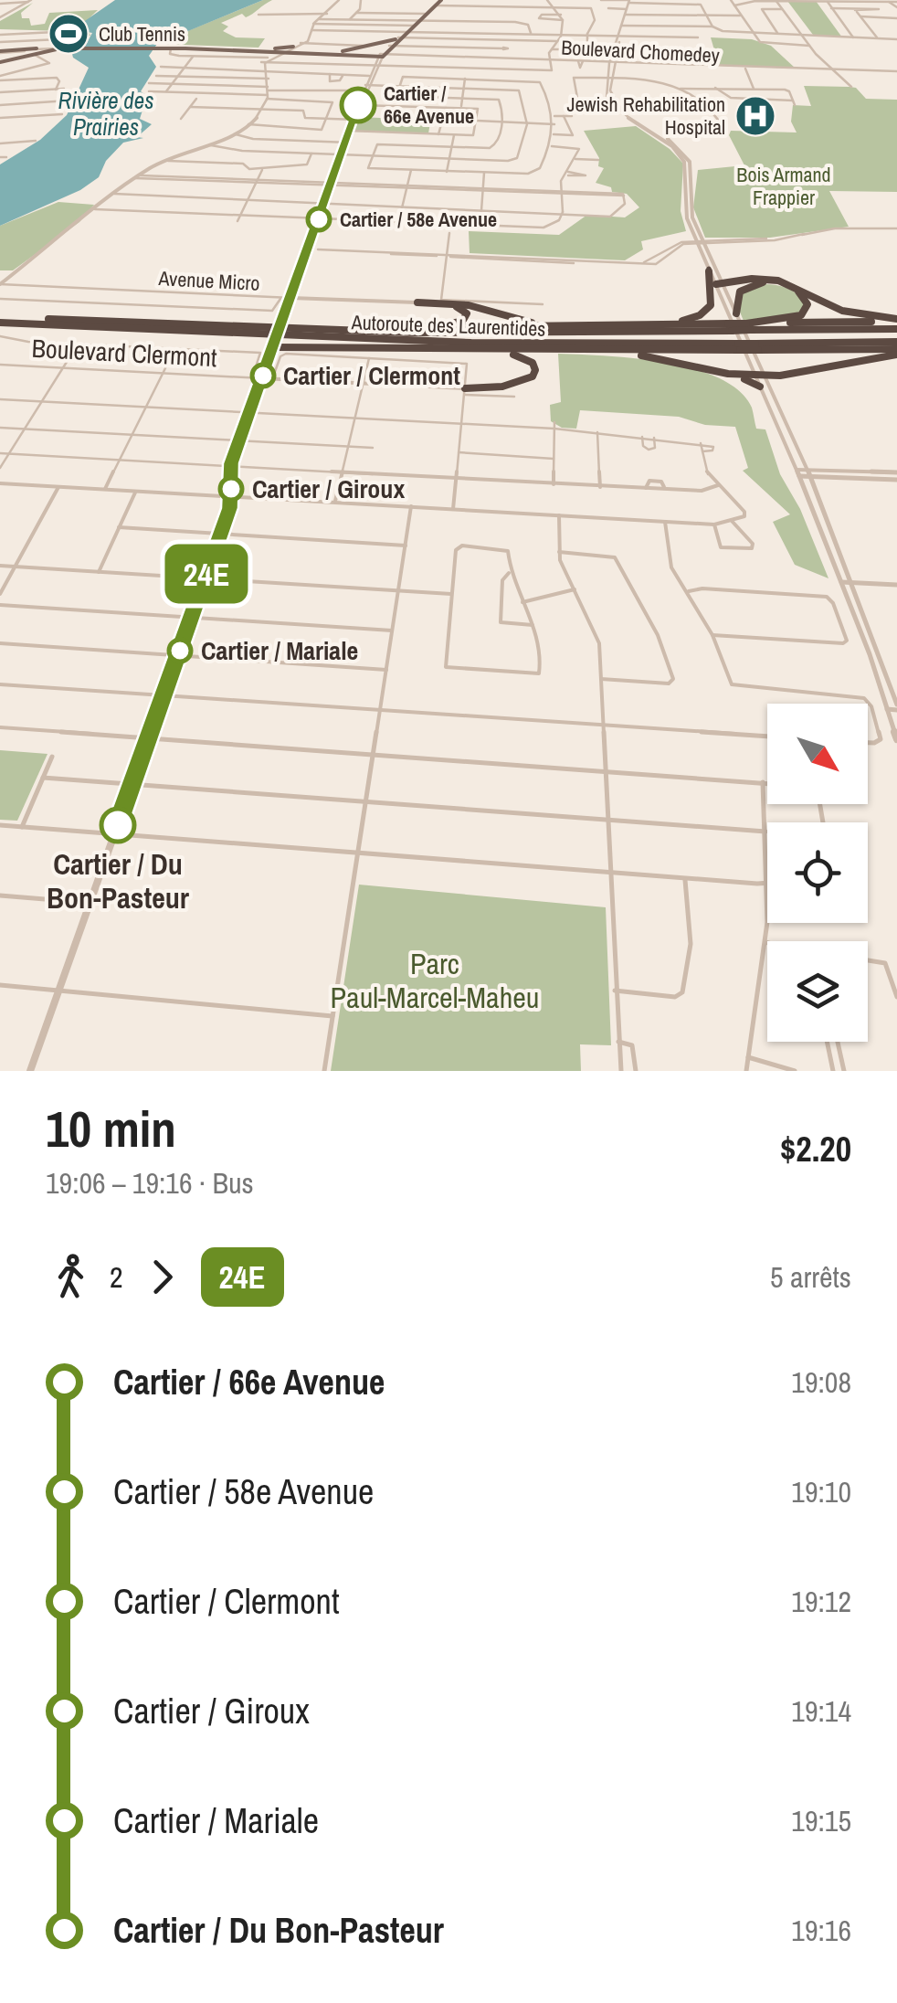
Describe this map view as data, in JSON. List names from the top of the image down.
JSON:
{
  "streets": {
    "highway": ["Autoroute des Laurentides"],
    "street": ["Boulevard Chomedey", "Avenue Micro", "Boulevard Clermont"]
  },
  "water": ["Rivière des Prairies"],
  "parks": ["Bois Armand Frappier", "Parc Paul-Marcel-Maheu"],
  "places": {
    "sports": ["Club Tennis"],
    "other": [
      "Cartier / 66e Avenue",
      "Cartier / 58e Avenue",
      "Cartier / Clermont",
      "Cartier / Giroux",
      "Cartier / Mariale",
      "Cartier / Du Bon-Pasteur"
    ],
    "hospital": ["Jewish Rehabilitation Hospital"]
  },
  "lines": ["bus line 24E"],
  "north": "bottom right",
  "page": {
    "on_map": "24E",
    "heading": ["10 min", "19:06 – 19:16 · Bus", "$2.20"],
    "legs": ["2", "24E", "5 arrêts"],
    "list": [
      {
        "name": "Cartier / 66e Avenue",
        "value": "19:08"
      },
      {
        "name": "Cartier / 58e Avenue",
        "value": "19:10"
      },
      {
        "name": "Cartier / Clermont",
        "value": "19:12"
      },
      {
        "name": "Cartier / Giroux",
        "value": "19:14"
      },
      {
        "name": "Cartier / Mariale",
        "value": "19:15"
      },
      {
        "name": "Cartier / Du Bon-Pasteur",
        "value": "19:16"
      }
    ]
  }
}
